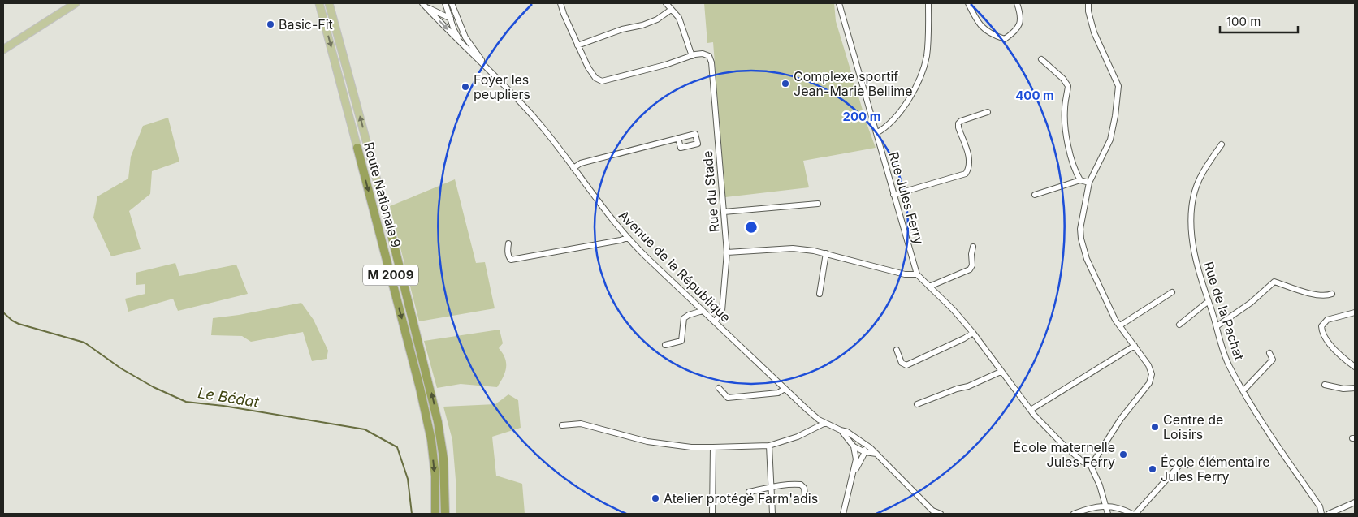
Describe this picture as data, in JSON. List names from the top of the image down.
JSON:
{
  "streets": {
    "highway": ["Route Nationale 9", "M 2009"],
    "street": [
      "Rue du Stade",
      "Rue Jules Ferry",
      "Avenue de la République",
      "Rue de la Pachat"
    ]
  },
  "crossings": [
    ["Rue du Stade", "Avenue de la République"]
  ],
  "water": ["Le Bédat"],
  "places": [
    "Basic-Fit",
    "Complexe sportif Jean-Marie Bellime",
    "Foyer les peupliers",
    "Centre de Loisirs",
    "École maternelle Jules Ferry",
    "École élémentaire Jules Ferry",
    "Atelier protégé Farm'adis"
  ],
  "scale_bar": "100 m",
  "rings": ["400 m", "200 m"]
}
